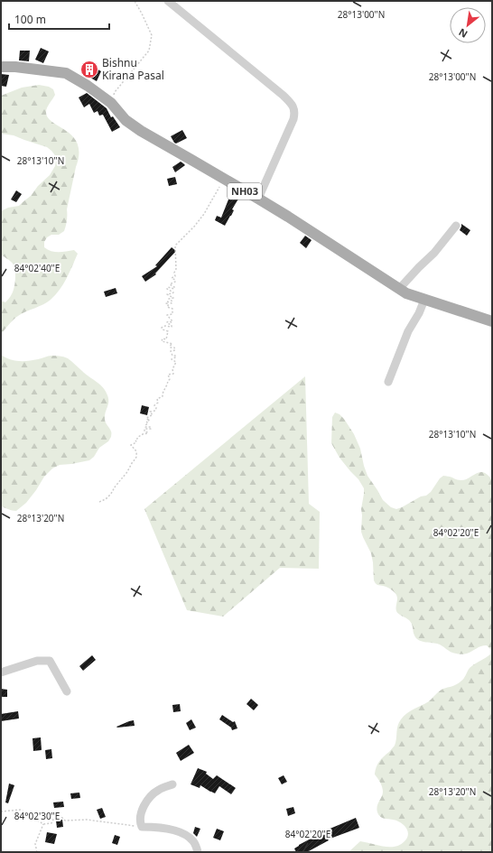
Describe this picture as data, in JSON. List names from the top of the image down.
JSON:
{
  "streets": {
    "main road": ["NH03"]
  },
  "places": {
    "building": ["Bishnu Kirana Pasal"]
  },
  "scale_bar": "100 m",
  "north": "bottom left",
  "coordinates": [
    "28°13'00\"N",
    "28°13'10\"N",
    "84°02'40\"E",
    "28°13'20\"N",
    "84°02'20\"E",
    "84°02'30\"E"
  ]
}
